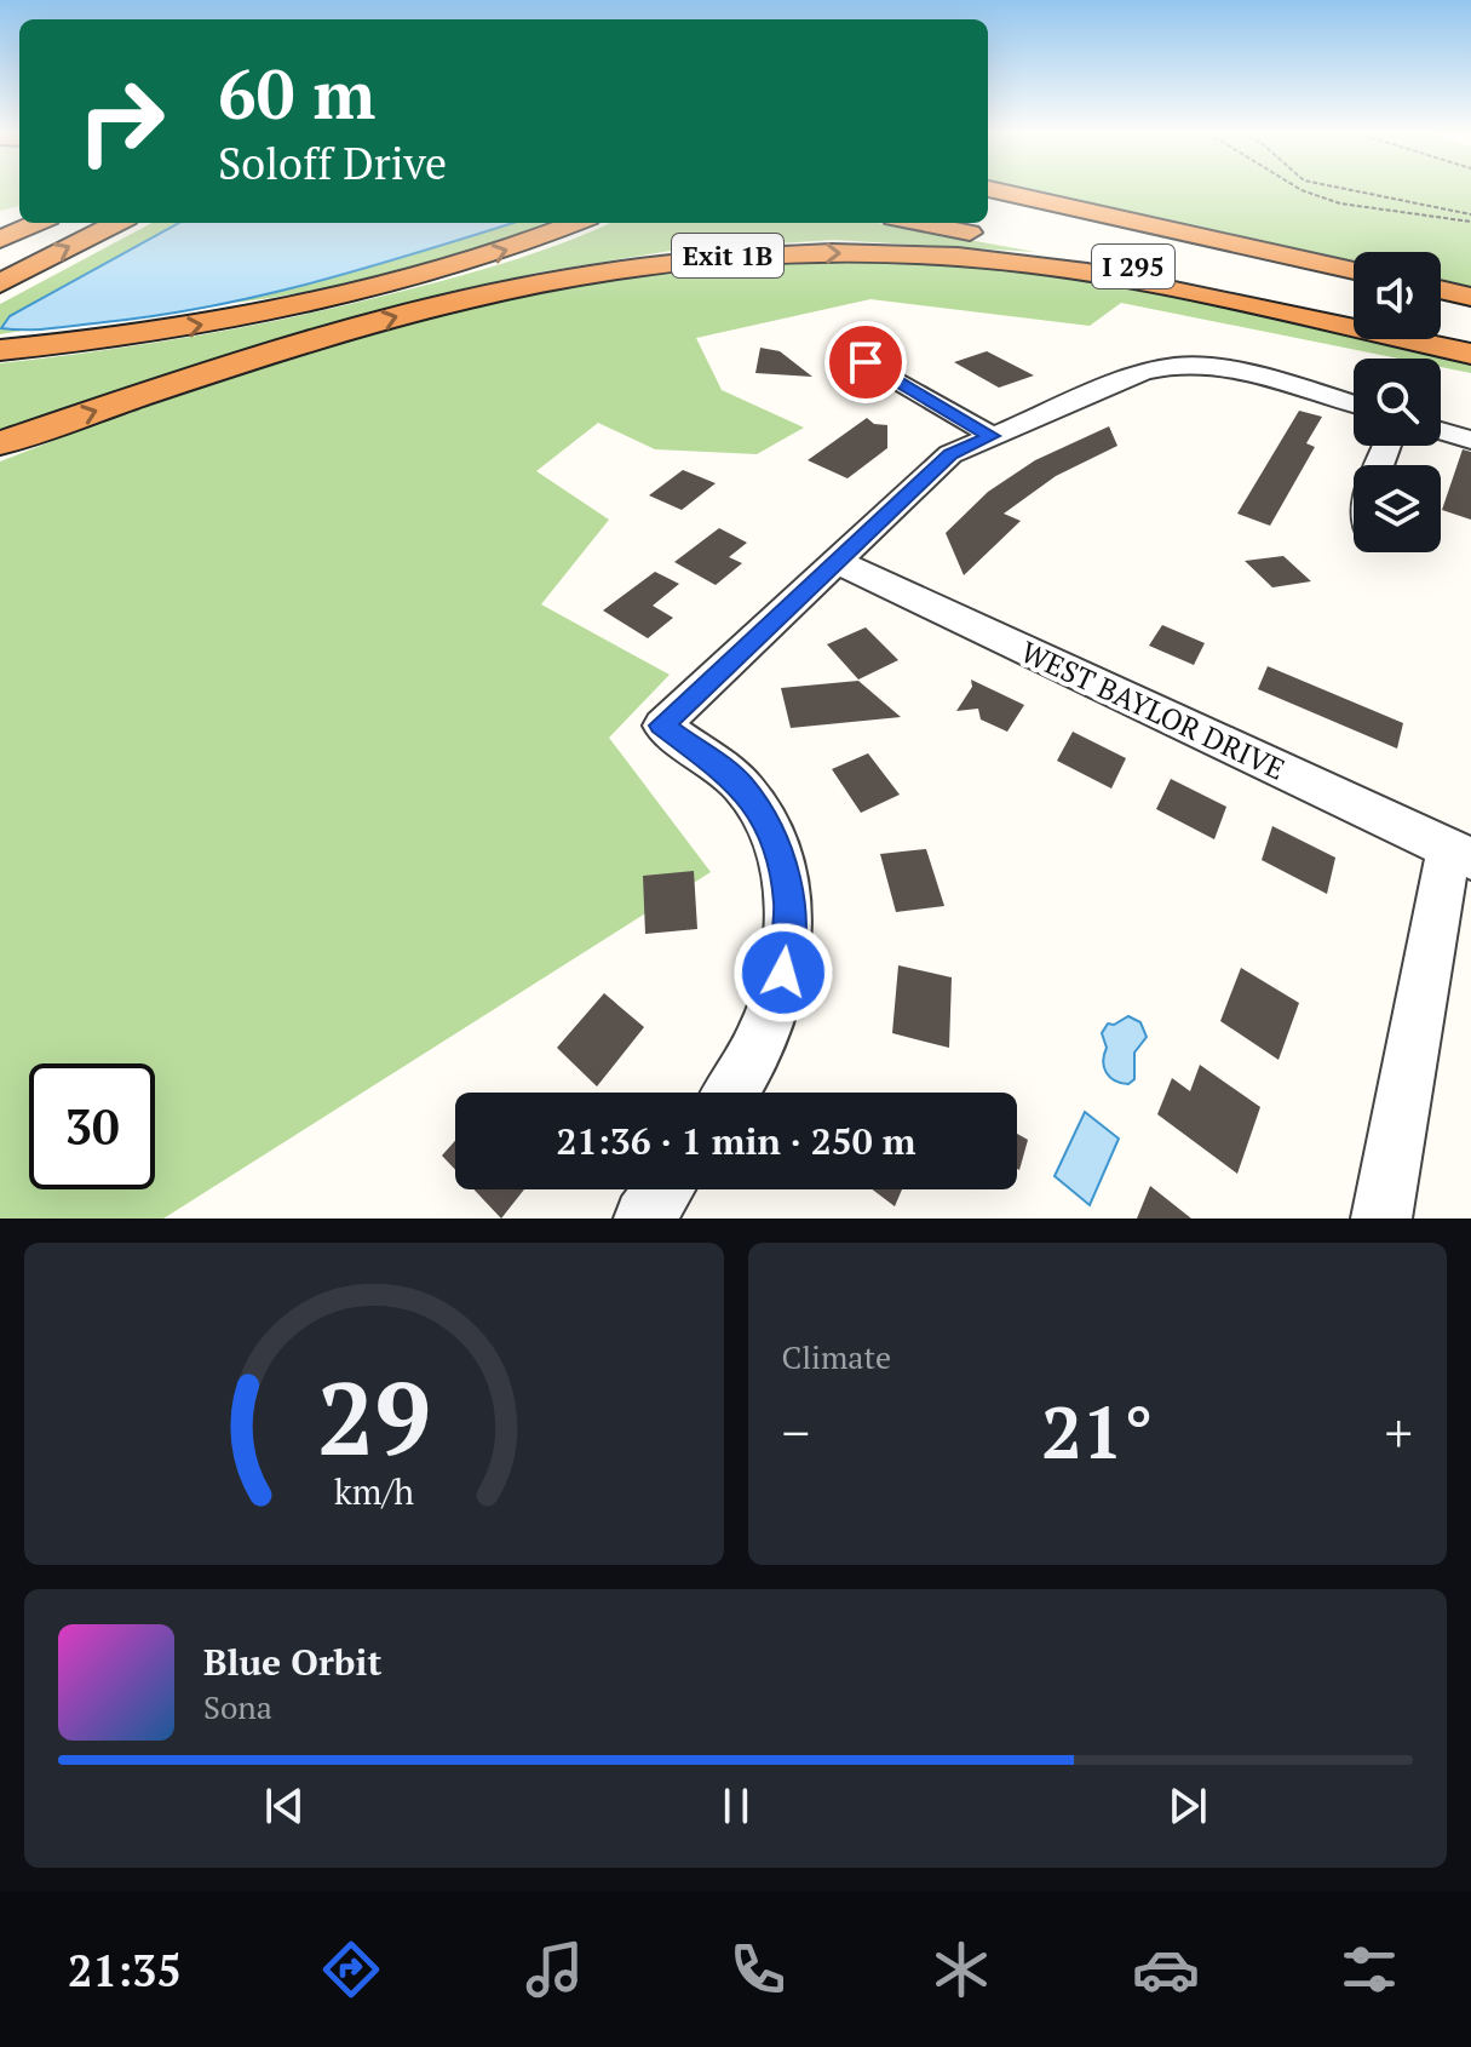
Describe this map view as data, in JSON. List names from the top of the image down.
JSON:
{
  "streets": {
    "highway": ["Exit 1B", "I 295"],
    "street": ["WEST BAYLOR DRIVE"]
  },
  "crossings": [
    ["Exit 1B", "I 295"]
  ],
  "page": {
    "turn": ["60 m", "Soloff Drive"],
    "limit": "30",
    "trip": "21:36 · 1 min · 250 m",
    "tile": "Climate",
    "heat": ["−", "21°", "+"],
    "song": ["Blue Orbit", "Sona"],
    "tabs": "21:35",
    "gauge": ["29", "km/h"]
  }
}
